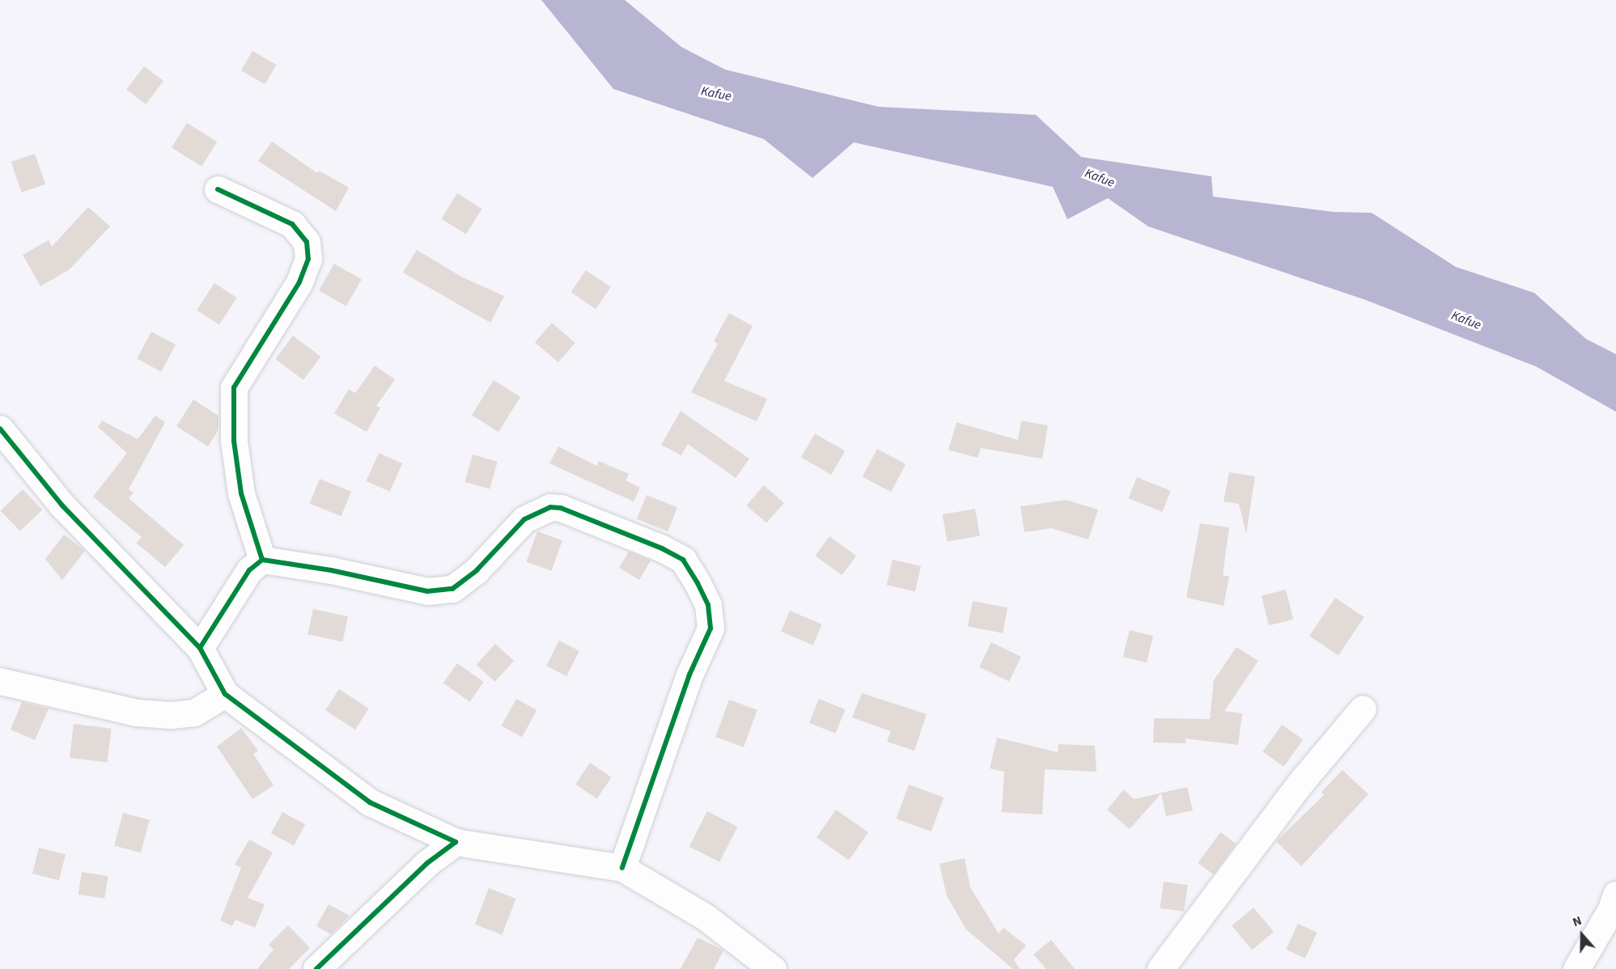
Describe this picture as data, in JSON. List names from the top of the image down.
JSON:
{
  "water": ["Kafue"],
  "north": "top"
}
